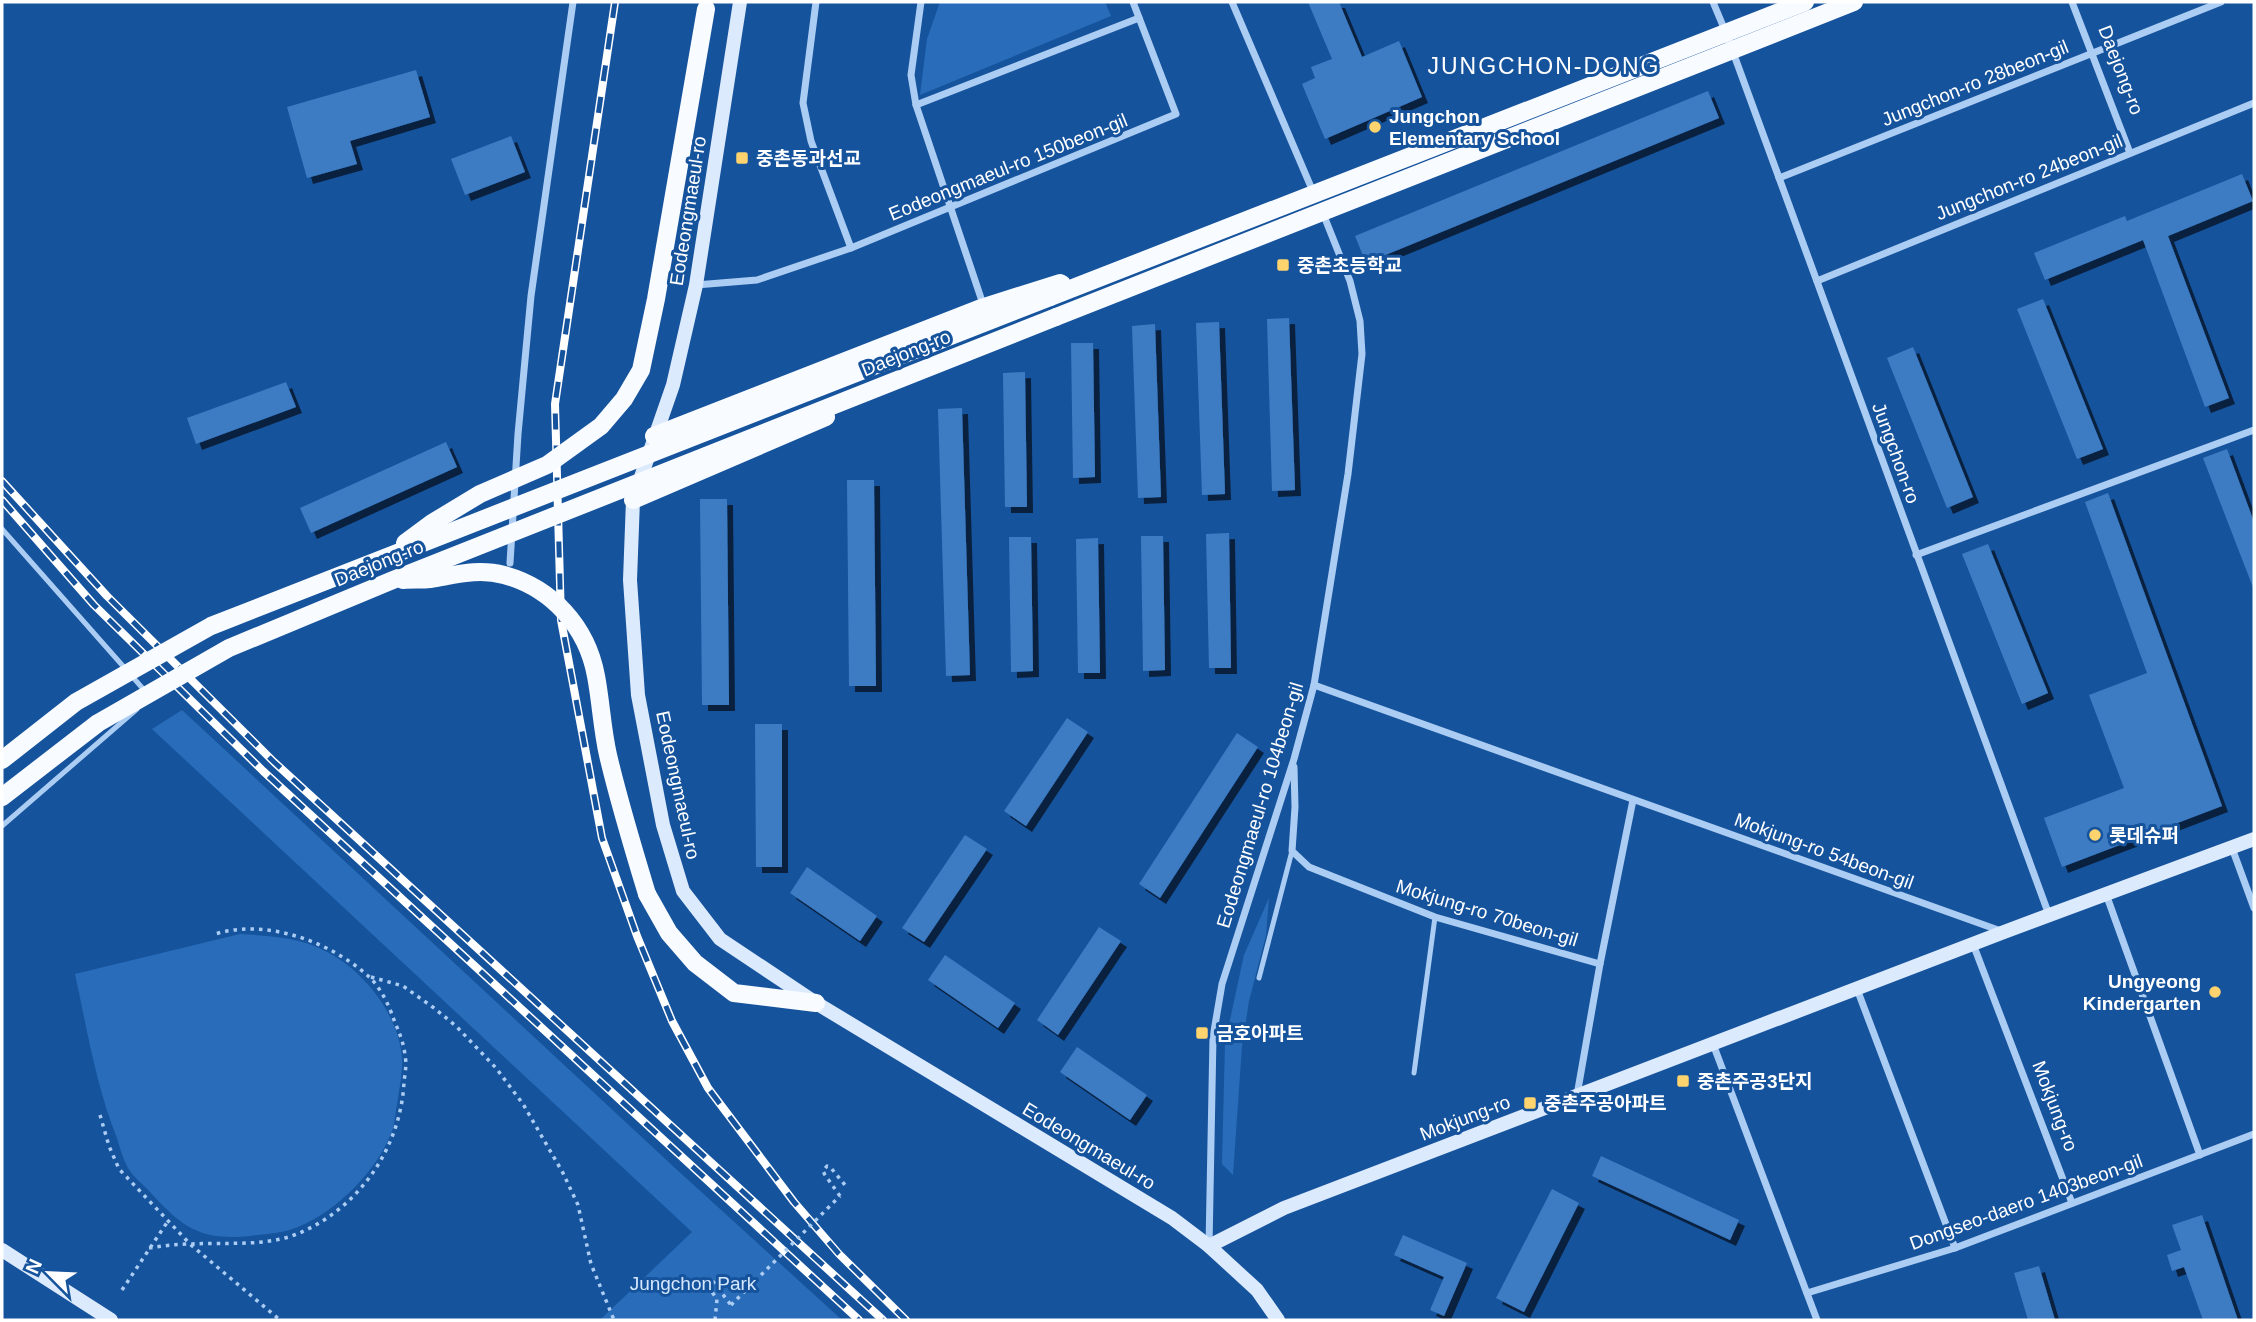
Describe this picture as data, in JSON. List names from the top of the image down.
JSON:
{
  "streets": {
    "main road": ["Daejong-ro", "Eodeongmaeul-ro", "Mokjung-ro"],
    "street": [
      "Jungchon-ro 28beon-gil",
      "Eodeongmaeul-ro 150beon-gil",
      "Jungchon-ro 24beon-gil",
      "Jungchon-ro",
      "Eodeongmaeul-ro 104beon-gil",
      "Mokjung-ro 54beon-gil",
      "Mokjung-ro 70beon-gil",
      "Dongseo-daero 1403beon-gil"
    ]
  },
  "crossings": [
    ["Daejong-ro", "Jungchon-ro 28beon-gil"],
    ["Daejong-ro", "Jungchon-ro 24beon-gil"],
    ["Daejong-ro", "Jungchon-ro"],
    ["Daejong-ro", "Eodeongmaeul-ro 104beon-gil"],
    ["Jungchon-ro 28beon-gil", "Jungchon-ro"],
    ["Eodeongmaeul-ro 150beon-gil", "Eodeongmaeul-ro"],
    ["Jungchon-ro 24beon-gil", "Jungchon-ro"],
    ["Eodeongmaeul-ro", "Eodeongmaeul-ro 104beon-gil"],
    ["Eodeongmaeul-ro", "Mokjung-ro"],
    ["Jungchon-ro", "Mokjung-ro"],
    ["Eodeongmaeul-ro 104beon-gil", "Mokjung-ro 54beon-gil"],
    ["Eodeongmaeul-ro 104beon-gil", "Mokjung-ro"],
    ["Mokjung-ro 54beon-gil", "Mokjung-ro"],
    ["Mokjung-ro", "Dongseo-daero 1403beon-gil"]
  ],
  "districts": ["JUNGCHON-DONG"],
  "parks": ["Jungchon Park"],
  "places": {
    "other": ["Jungchon Elementary School", "롯데슈퍼", "Ungyeong Kindergarten"],
    "transit": [
      "중촌동과선교",
      "중촌초등학교",
      "금호아파트",
      "중촌주공3단지",
      "중촌주공아파트"
    ]
  },
  "north": "top left"
}
